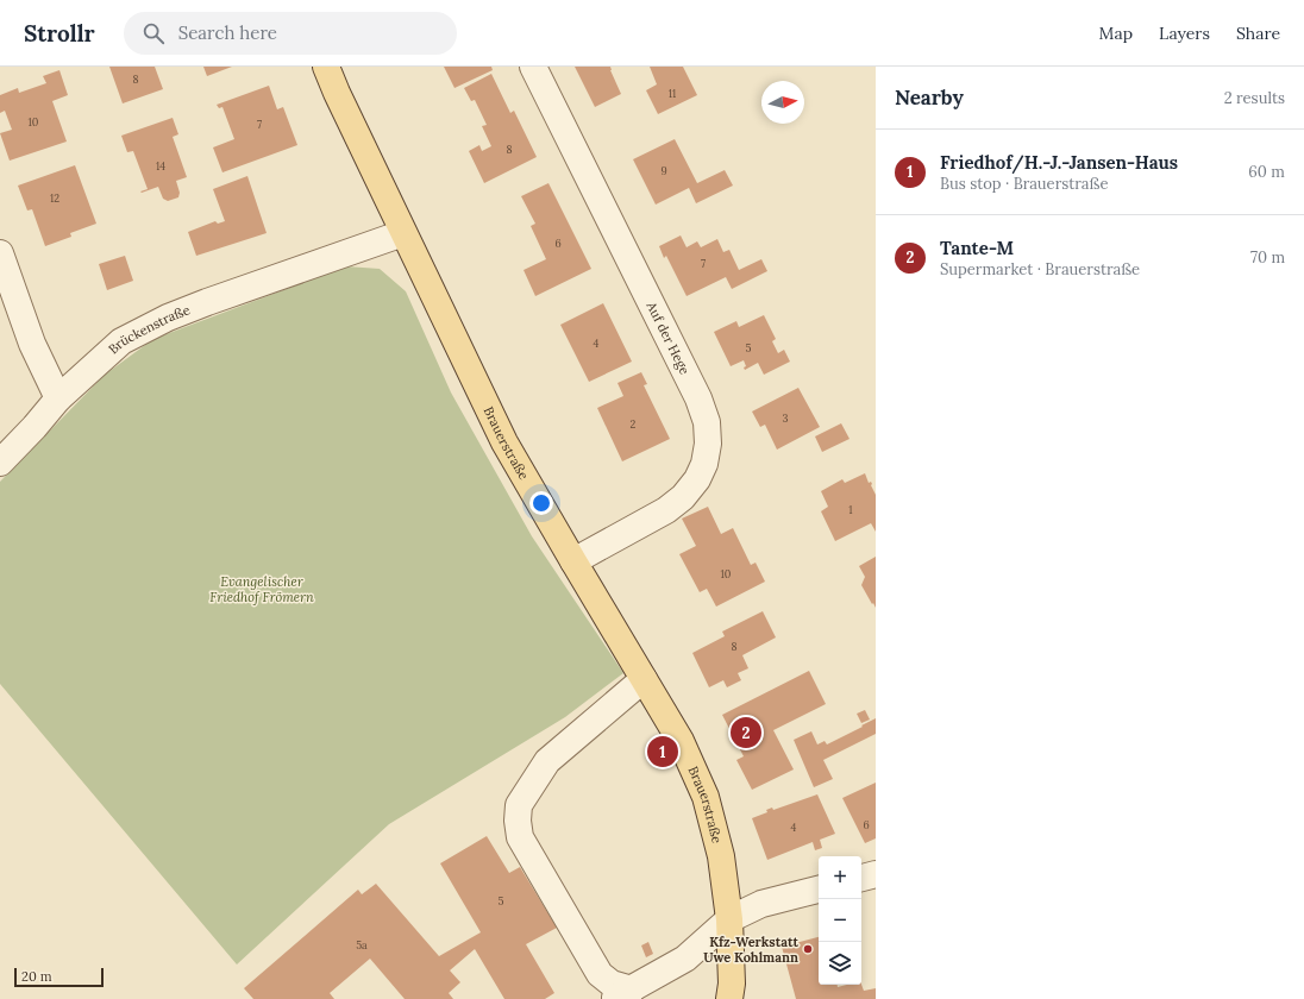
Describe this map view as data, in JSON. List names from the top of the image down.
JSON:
{
  "streets": {
    "main road": ["Brauerstraße"],
    "street": ["Brückenstraße", "Auf der Hege"]
  },
  "crossings": [
    ["Brückenstraße", "Brauerstraße"],
    ["Auf der Hege", "Brauerstraße"]
  ],
  "parks": ["Evangelischer Friedhof Frömern"],
  "places": ["Kfz-Werkstatt Uwe Kohlmann"],
  "house_numbers": [
    "8",
    "11",
    "10",
    "7",
    "8",
    "14",
    "9",
    "12",
    "6",
    "7",
    "4",
    "5",
    "3",
    "2",
    "1",
    "10",
    "8",
    "6",
    "4",
    "5",
    "5a"
  ],
  "scale_bar": "20 m",
  "north": "right",
  "page": {
    "header": "Strollr",
    "search": "Search here",
    "nav": ["Map", "Layers", "Share"],
    "heading": ["Nearby", "2 results"],
    "list": [
      {
        "mark": "1",
        "name": "Friedhof/H.-J.-Jansen-Haus",
        "note": "Bus stop · Brauerstraße",
        "value": "60 m"
      },
      {
        "mark": "2",
        "name": "Tante-M",
        "note": "Supermarket · Brauerstraße",
        "value": "70 m"
      }
    ],
    "pins": ["2", "1"],
    "map_buttons": ["+", "−"],
    "scale": "20 m"
  }
}
